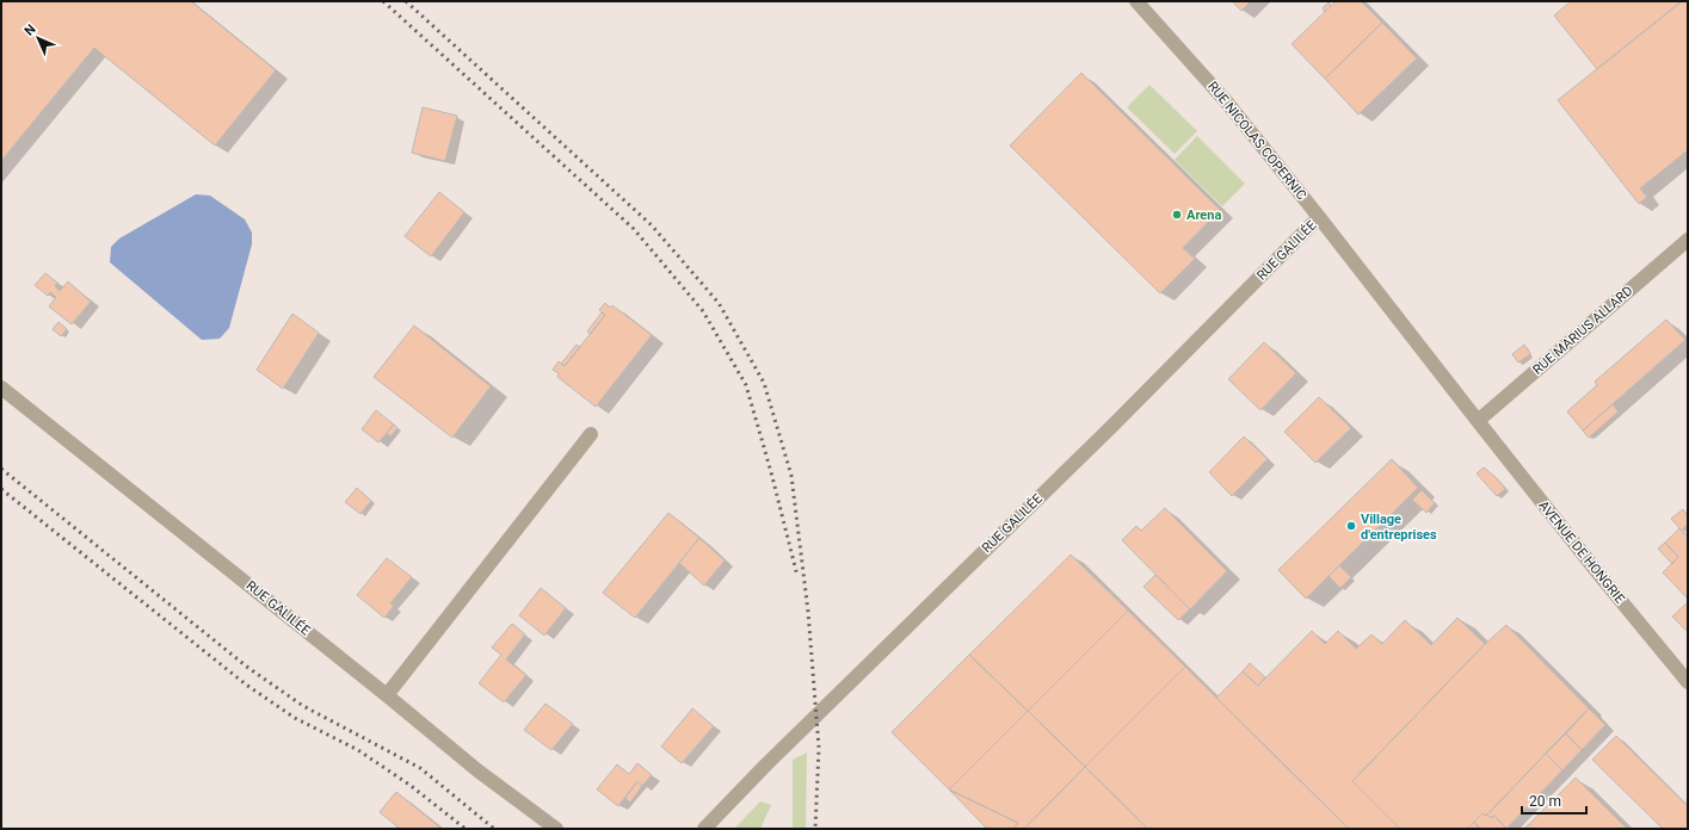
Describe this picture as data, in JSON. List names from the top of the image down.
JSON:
{
  "streets": {
    "street": [
      "RUE NICOLAS COPERNIC",
      "RUE GALILÉE",
      "RUE MARIUS ALLARD",
      "AVENUE DE HONGRIE"
    ]
  },
  "crossings": [
    ["RUE NICOLAS COPERNIC", "RUE GALILÉE"],
    ["RUE NICOLAS COPERNIC", "RUE MARIUS ALLARD"],
    ["RUE NICOLAS COPERNIC", "AVENUE DE HONGRIE"],
    ["RUE MARIUS ALLARD", "AVENUE DE HONGRIE"]
  ],
  "places": ["Arena", "Village d'entreprises"],
  "scale_bar": "20 m",
  "north": "top left"
}
